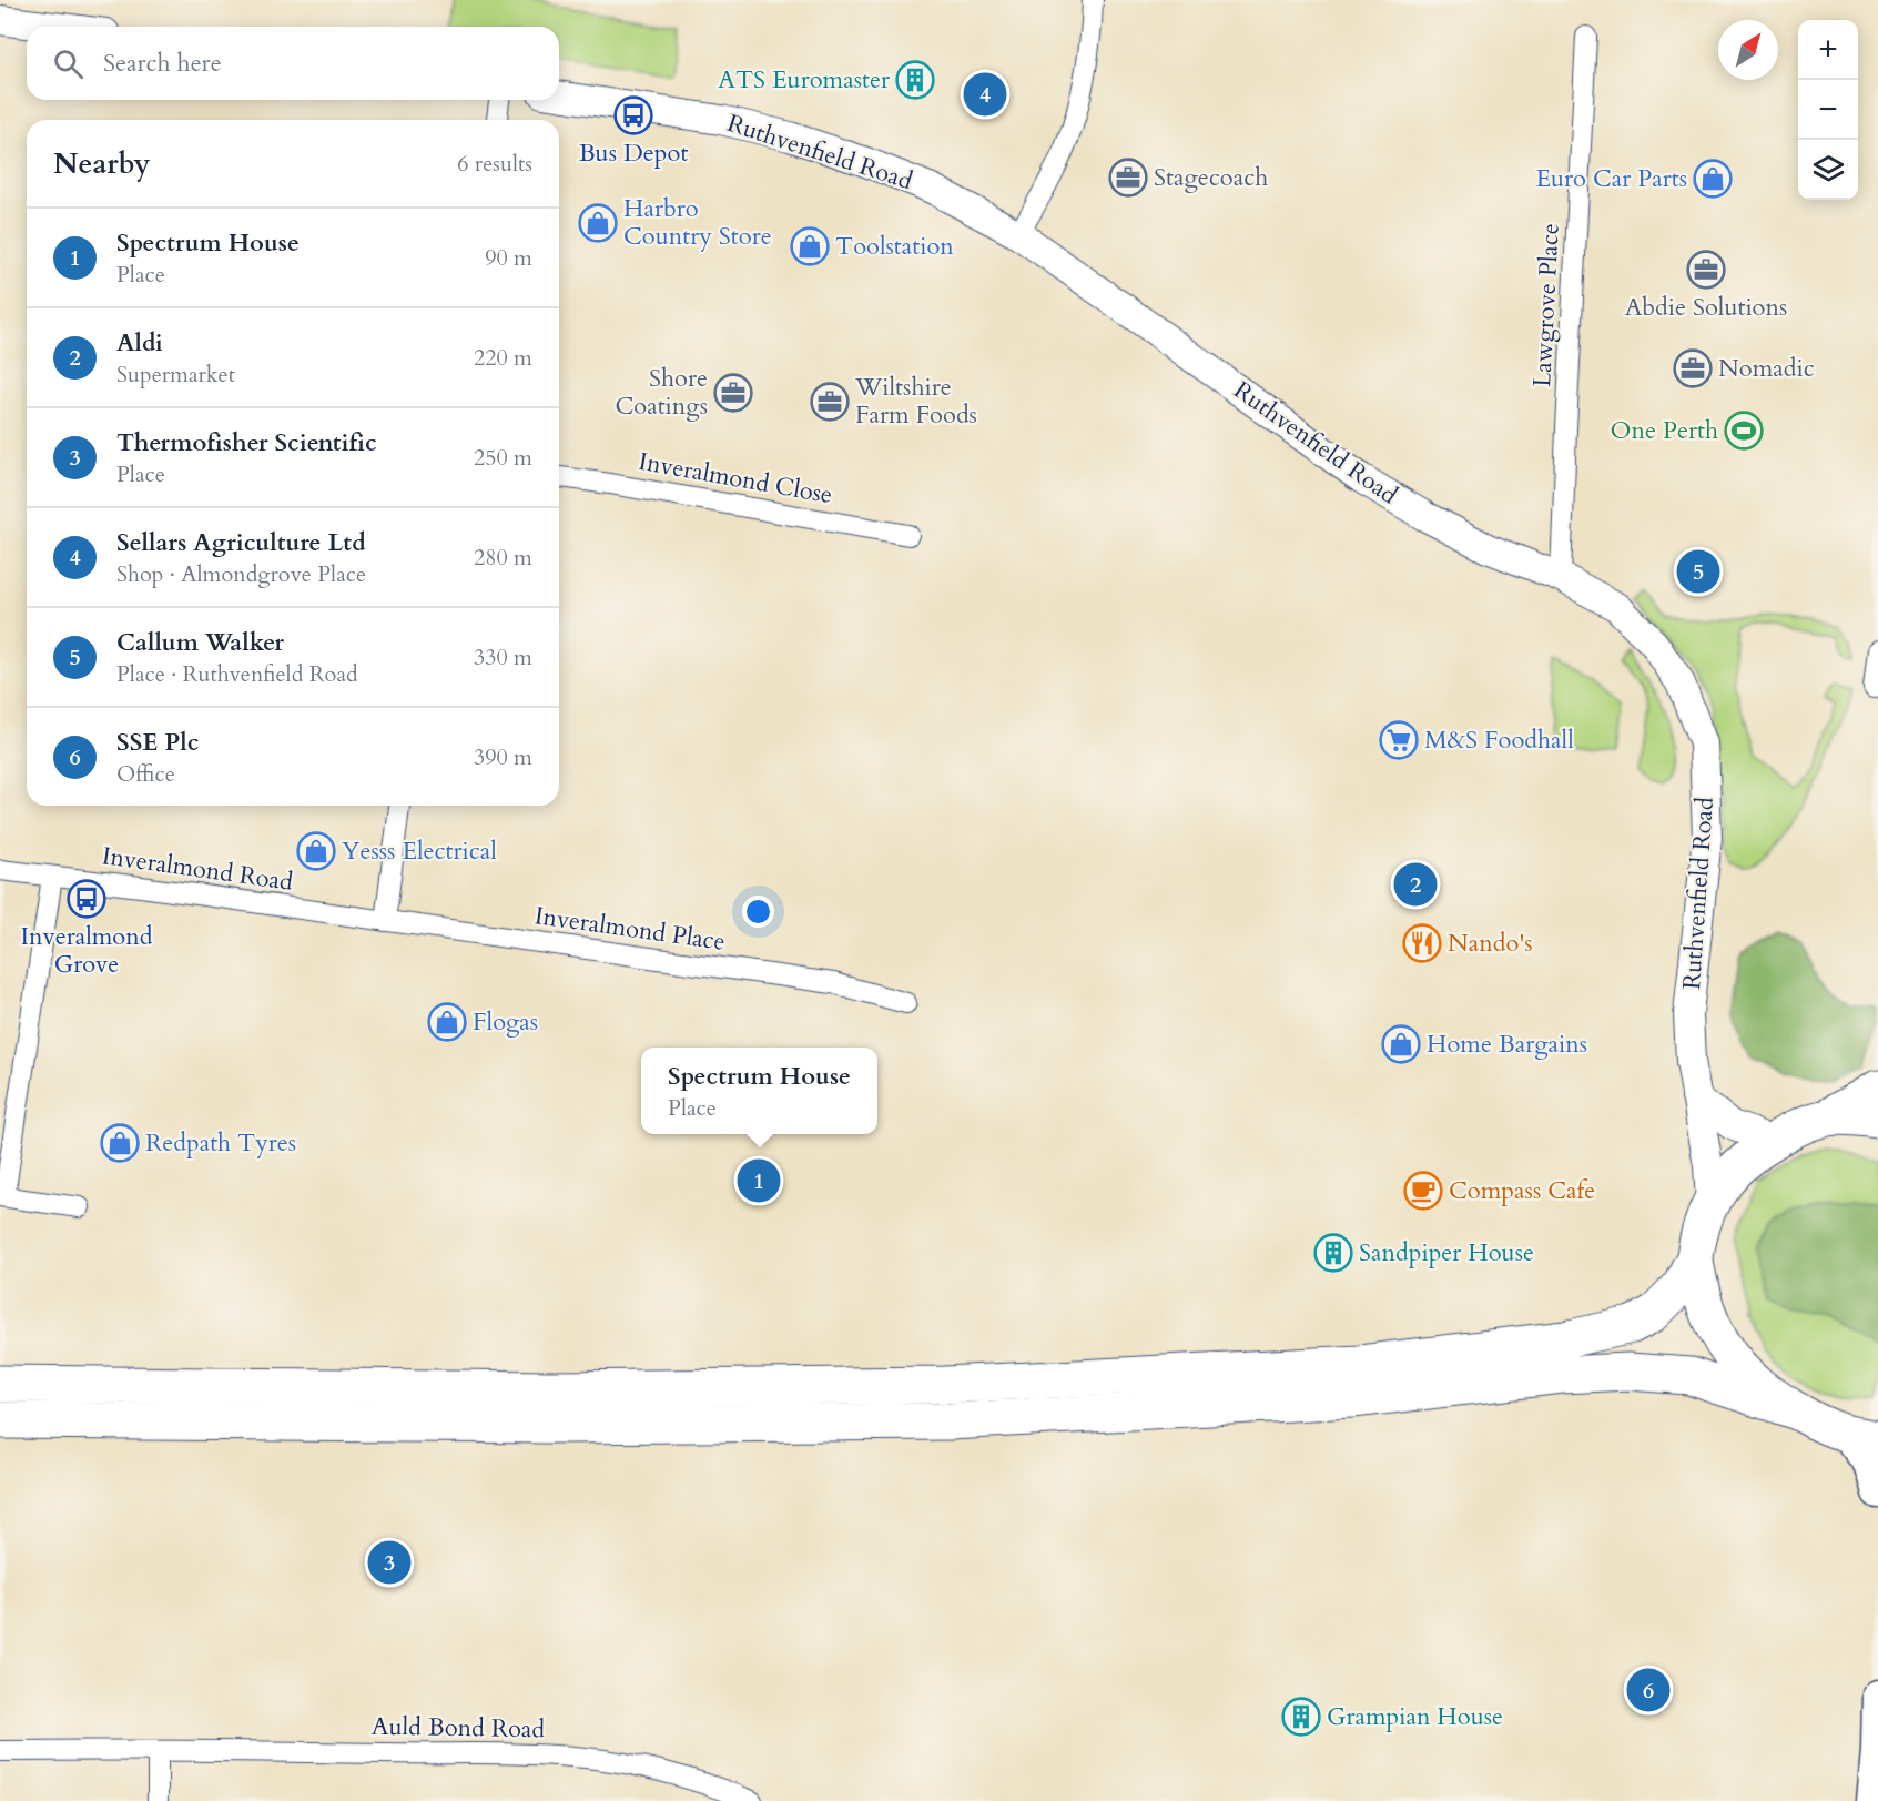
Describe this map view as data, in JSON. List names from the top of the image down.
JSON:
{
  "streets": {
    "street": [
      "Ruthvenfield Road",
      "Lawgrove Place",
      "Inveralmond Close",
      "Inveralmond Road",
      "Inveralmond Place",
      "Auld Bond Road"
    ]
  },
  "crossings": [
    ["Ruthvenfield Road", "Lawgrove Place"],
    ["Inveralmond Road", "Inveralmond Place"]
  ],
  "places": {
    "building": ["ATS Euromaster", "Sandpiper House", "Grampian House"],
    "bus stop": ["Bus Depot", "Inveralmond Grove"],
    "office": [
      "Stagecoach",
      "Abdie Solutions",
      "Nomadic",
      "Shore Coatings",
      "Wiltshire Farm Foods"
    ],
    "shop": [
      "Euro Car Parts",
      "Harbro Country Store",
      "Toolstation",
      "Yesss Electrical",
      "Flogas",
      "Home Bargains",
      "Redpath Tyres"
    ],
    "sports": ["One Perth"],
    "supermarket": ["M&S Foodhall"],
    "restaurant": ["Nando's"],
    "cafe": ["Compass Cafe"]
  },
  "north": "top right",
  "page": {
    "map_buttons": ["+", "−"],
    "search": "Search here",
    "pins": [
      "4",
      "5",
      "2",
      "1",
      "3",
      "6"
    ],
    "heading": ["Nearby", "6 results"],
    "list": [
      {
        "mark": "1",
        "name": "Spectrum House",
        "note": "Place",
        "value": "90 m"
      },
      {
        "mark": "2",
        "name": "Aldi",
        "note": "Supermarket",
        "value": "220 m"
      },
      {
        "mark": "3",
        "name": "Thermofisher Scientific",
        "note": "Place",
        "value": "250 m"
      },
      {
        "mark": "4",
        "name": "Sellars Agriculture Ltd",
        "note": "Shop · Almondgrove Place",
        "value": "280 m"
      },
      {
        "mark": "5",
        "name": "Callum Walker",
        "note": "Place · Ruthvenfield Road",
        "value": "330 m"
      },
      {
        "mark": "6",
        "name": "SSE Plc",
        "note": "Office",
        "value": "390 m"
      }
    ],
    "popup": ["Spectrum House", "Place"]
  }
}
